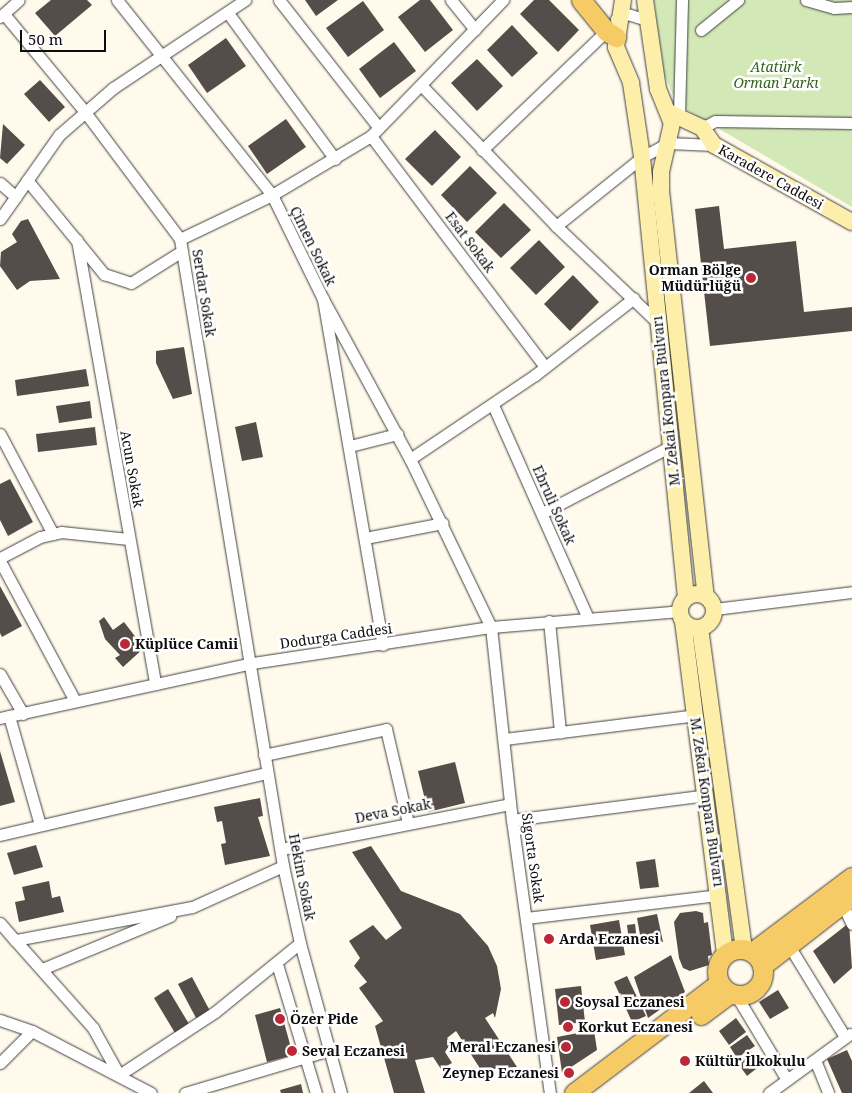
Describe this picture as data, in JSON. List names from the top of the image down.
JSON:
{
  "streets": {
    "main road": ["Karadere Caddesi", "M. Zekai Konpara Bulvarı"],
    "street": [
      "Esat Sokak",
      "Çimen Sokak",
      "Serdar Sokak",
      "Acun Sokak",
      "Ebruli Sokak",
      "Dodurga Caddesi",
      "Deva Sokak",
      "Sigorta Sokak",
      "Hekim Sokak"
    ]
  },
  "crossings": [
    ["Karadere Caddesi", "M. Zekai Konpara Bulvarı"],
    ["Esat Sokak", "Serdar Sokak"],
    ["Çimen Sokak", "Serdar Sokak"],
    ["Çimen Sokak", "Dodurga Caddesi"],
    ["Çimen Sokak", "Sigorta Sokak"],
    ["Serdar Sokak", "Dodurga Caddesi"],
    ["Serdar Sokak", "Hekim Sokak"],
    ["M. Zekai Konpara Bulvarı", "Dodurga Caddesi"],
    ["Acun Sokak", "Dodurga Caddesi"],
    ["Ebruli Sokak", "Dodurga Caddesi"],
    ["Dodurga Caddesi", "Sigorta Sokak"],
    ["Dodurga Caddesi", "Hekim Sokak"],
    ["Deva Sokak", "Sigorta Sokak"],
    ["Deva Sokak", "Hekim Sokak"]
  ],
  "parks": ["Atatürk Orman Parkı"],
  "places": [
    "Orman Bölge Müdürlüğü",
    "Küplüce Camii",
    "Arda Eczanesi",
    "Soysal Eczanesi",
    "Özer Pide",
    "Korkut Eczanesi",
    "Meral Eczanesi",
    "Seval Eczanesi",
    "Kültür İlkokulu",
    "Zeynep Eczanesi"
  ],
  "scale_bar": "50 m"
}
